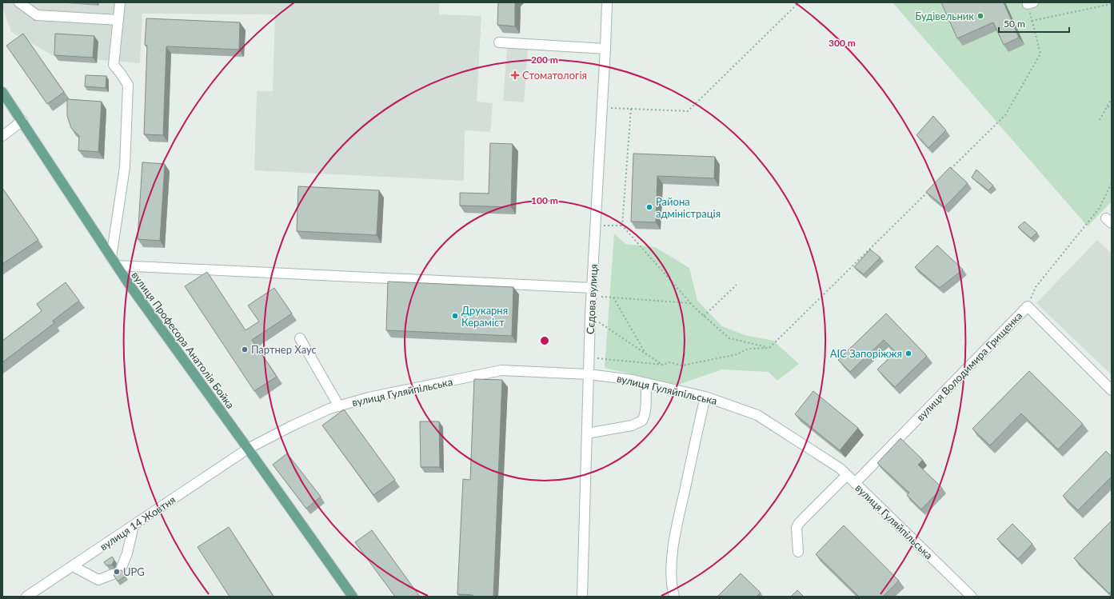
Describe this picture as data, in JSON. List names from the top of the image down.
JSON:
{
  "streets": {
    "main road": ["вулиця Професора Анатолія Бойка"],
    "street": [
      "Сєдова вулиця",
      "вулиця Володимира Грищенка",
      "вулиця Гуляйпільська",
      "вулиця 14 Жовтня"
    ]
  },
  "crossings": [
    ["Сєдова вулиця", "вулиця Гуляйпільська"],
    ["вулиця Професора Анатолія Бойка", "вулиця Гуляйпільська"],
    ["вулиця Професора Анатолія Бойка", "вулиця 14 Жовтня"],
    ["вулиця Володимира Грищенка", "вулиця Гуляйпільська"],
    ["вулиця Гуляйпільська", "вулиця 14 Жовтня"]
  ],
  "places": {
    "other": [
      "Будівельник",
      "Района адміністрація",
      "Друкарня Кераміст",
      "Партнер Хаус",
      "АІС Запоріжжя",
      "UPG"
    ],
    "health": ["Стоматологія"]
  },
  "scale_bar": "50 m",
  "rings": ["300 m", "200 m", "100 m"]
}
